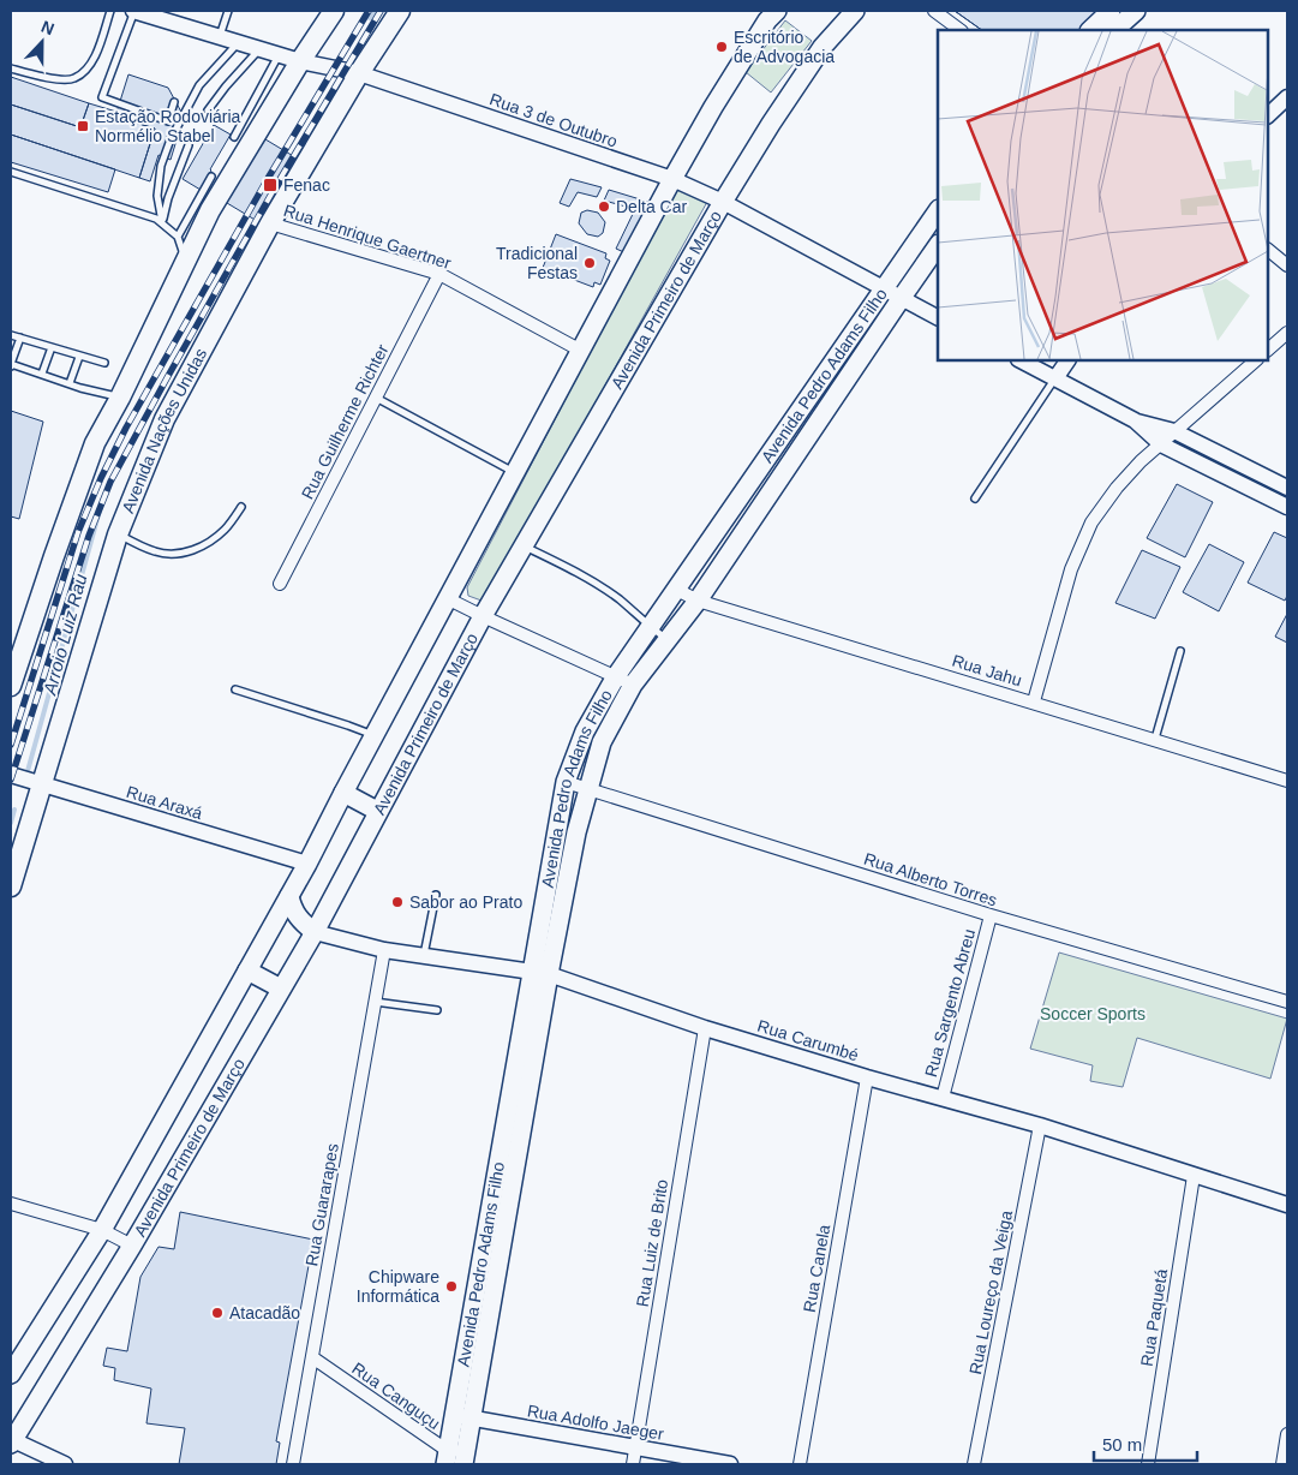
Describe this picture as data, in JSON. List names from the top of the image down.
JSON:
{
  "streets": {
    "main road": ["Avenida Primeiro de Março", "Avenida Pedro Adams Filho", "Avenida Nações Unidas"],
    "street": [
      "Rua 3 de Outubro",
      "Rua Henrique Gaertner",
      "Rua Guilherme Richter",
      "Rua Jahu",
      "Rua Araxá",
      "Rua Alberto Torres",
      "Rua Sargento Abreu",
      "Rua Carumbé",
      "Rua Guararapes",
      "Rua Luiz de Brito",
      "Rua Canela",
      "Rua Loureço da Veiga",
      "Rua Paquetá",
      "Rua Canguçu",
      "Rua Adolfo Jaeger"
    ]
  },
  "crossings": [
    ["Rua 3 de Outubro", "Avenida Primeiro de Março"],
    ["Rua 3 de Outubro", "Avenida Pedro Adams Filho"],
    ["Rua 3 de Outubro", "Avenida Nações Unidas"],
    ["Rua Henrique Gaertner", "Avenida Primeiro de Março"],
    ["Rua Henrique Gaertner", "Rua Guilherme Richter"],
    ["Rua Henrique Gaertner", "Avenida Nações Unidas"],
    ["Avenida Primeiro de Março", "Rua Araxá"],
    ["Avenida Primeiro de Março", "Rua Carumbé"],
    ["Avenida Pedro Adams Filho", "Rua Jahu"],
    ["Avenida Pedro Adams Filho", "Rua Alberto Torres"],
    ["Avenida Pedro Adams Filho", "Rua Carumbé"],
    ["Avenida Pedro Adams Filho", "Rua Canguçu"],
    ["Avenida Pedro Adams Filho", "Rua Adolfo Jaeger"],
    ["Avenida Nações Unidas", "Rua Araxá"],
    ["Rua Alberto Torres", "Rua Sargento Abreu"],
    ["Rua Sargento Abreu", "Rua Carumbé"],
    ["Rua Carumbé", "Rua Guararapes"],
    ["Rua Carumbé", "Rua Luiz de Brito"],
    ["Rua Carumbé", "Rua Canela"],
    ["Rua Carumbé", "Rua Loureço da Veiga"],
    ["Rua Carumbé", "Rua Paquetá"],
    ["Rua Guararapes", "Rua Canguçu"],
    ["Rua Luiz de Brito", "Rua Adolfo Jaeger"]
  ],
  "water": ["Arroio Luiz Rau"],
  "parks": ["Soccer Sports"],
  "places": {
    "other": [
      "Escritório de Advogacia",
      "Delta Car",
      "Tradicional Festas",
      "Sabor ao Prato",
      "Chipware Informática",
      "Atacadão"
    ],
    "transit": ["Estação Rodoviária Normélio Stabel", "Fenac"]
  },
  "scale_bar": "50 m",
  "north": "top"
}
